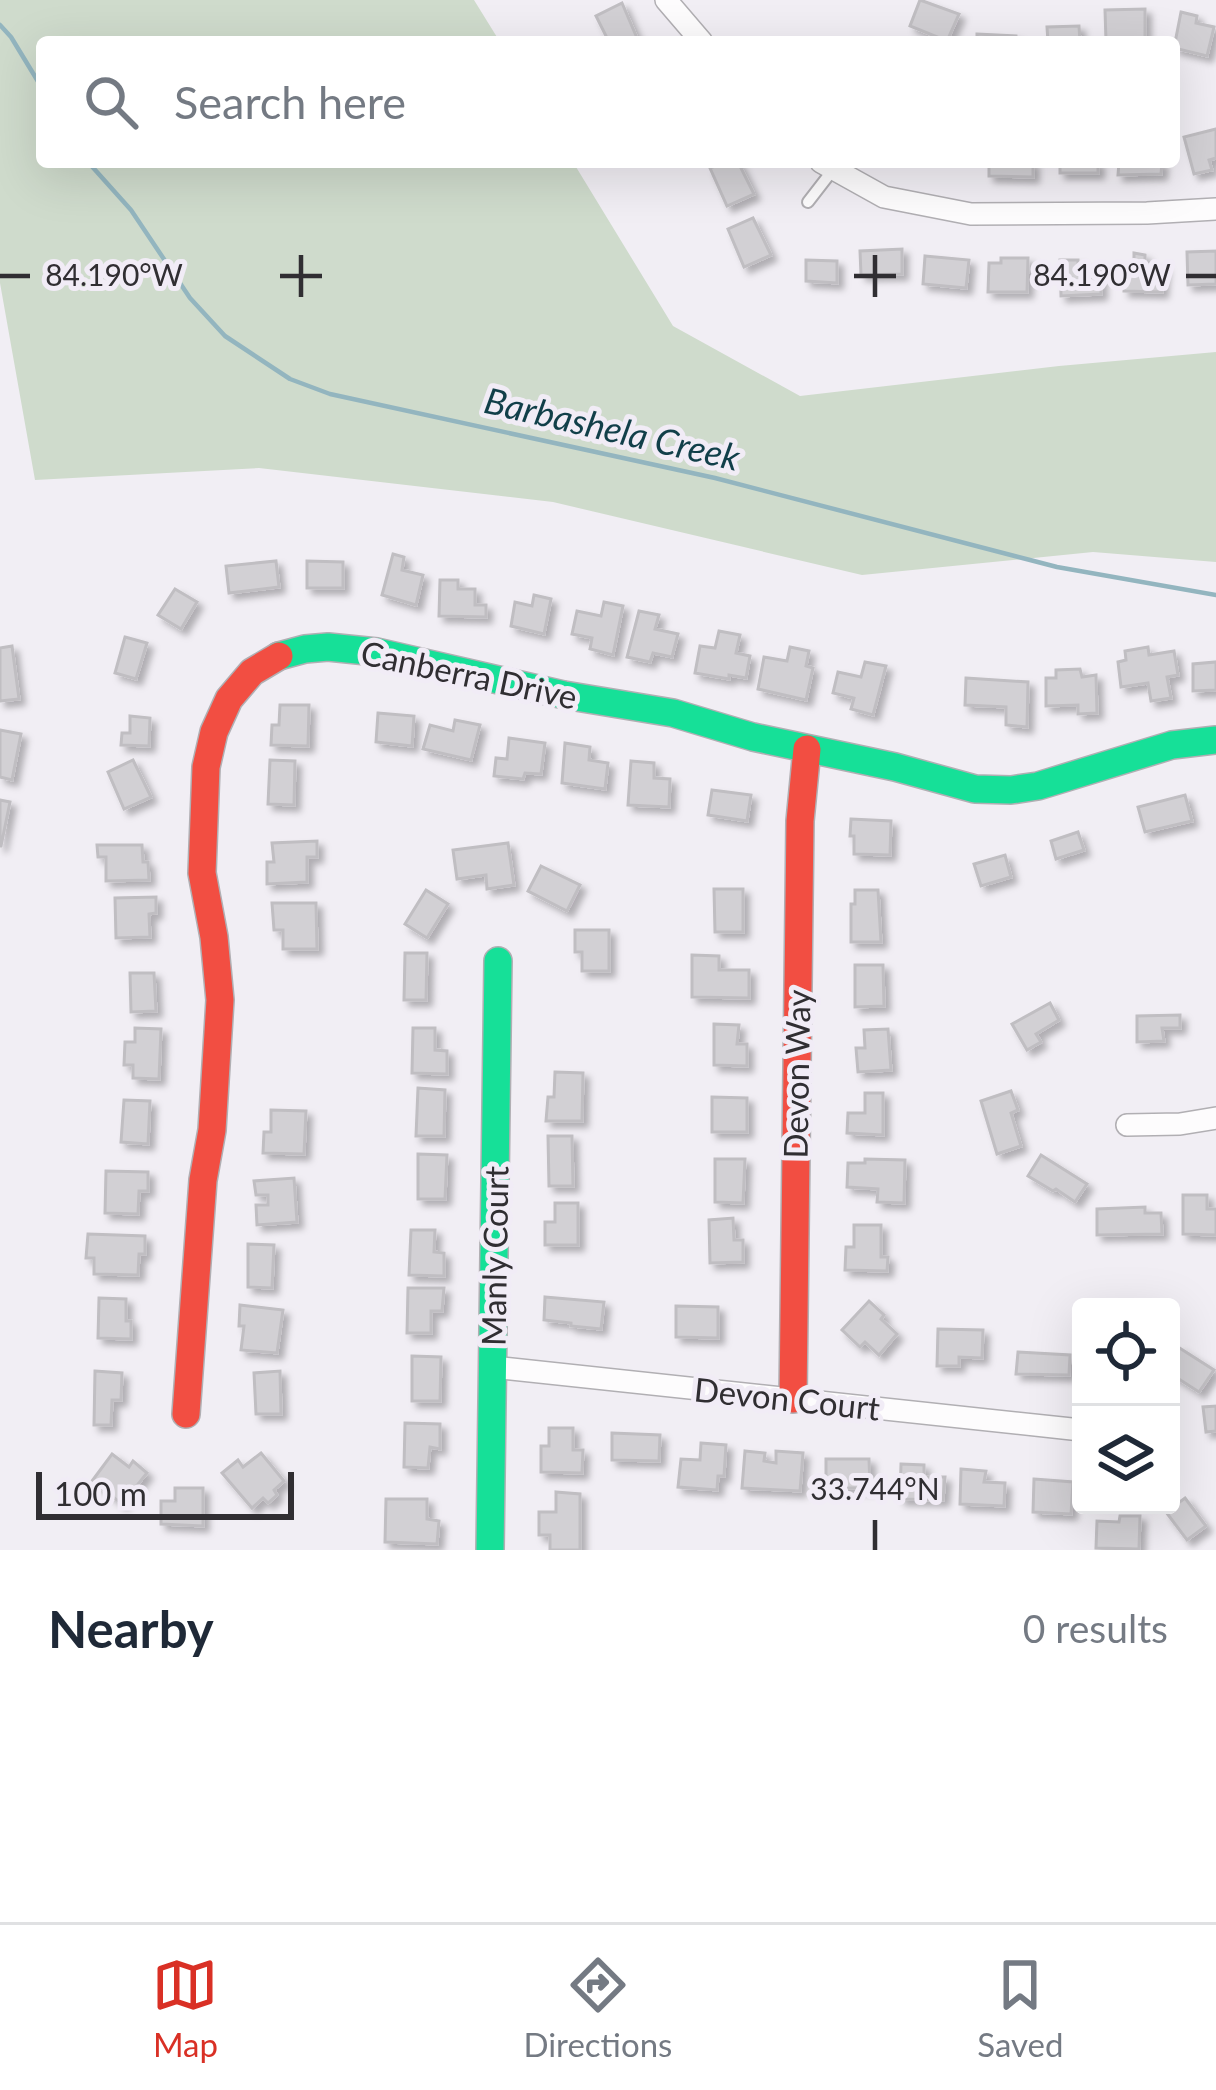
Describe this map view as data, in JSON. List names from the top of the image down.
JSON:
{
  "streets": {
    "street": [
      "Canberra Drive",
      "Devon Way",
      "Manly Court",
      "Devon Court"
    ]
  },
  "crossings": [
    ["Canberra Drive", "Devon Way"],
    ["Devon Way", "Devon Court"],
    ["Manly Court", "Devon Court"]
  ],
  "water": ["Barbashela Creek"],
  "scale_bar": "100 m",
  "page": {
    "search": "Search here",
    "scale": "100 m",
    "heading": ["Nearby", "0 results"],
    "nav": ["Map", "Directions", "Saved"]
  },
  "coordinates": ["84.190°W", "33.744°N"]
}
